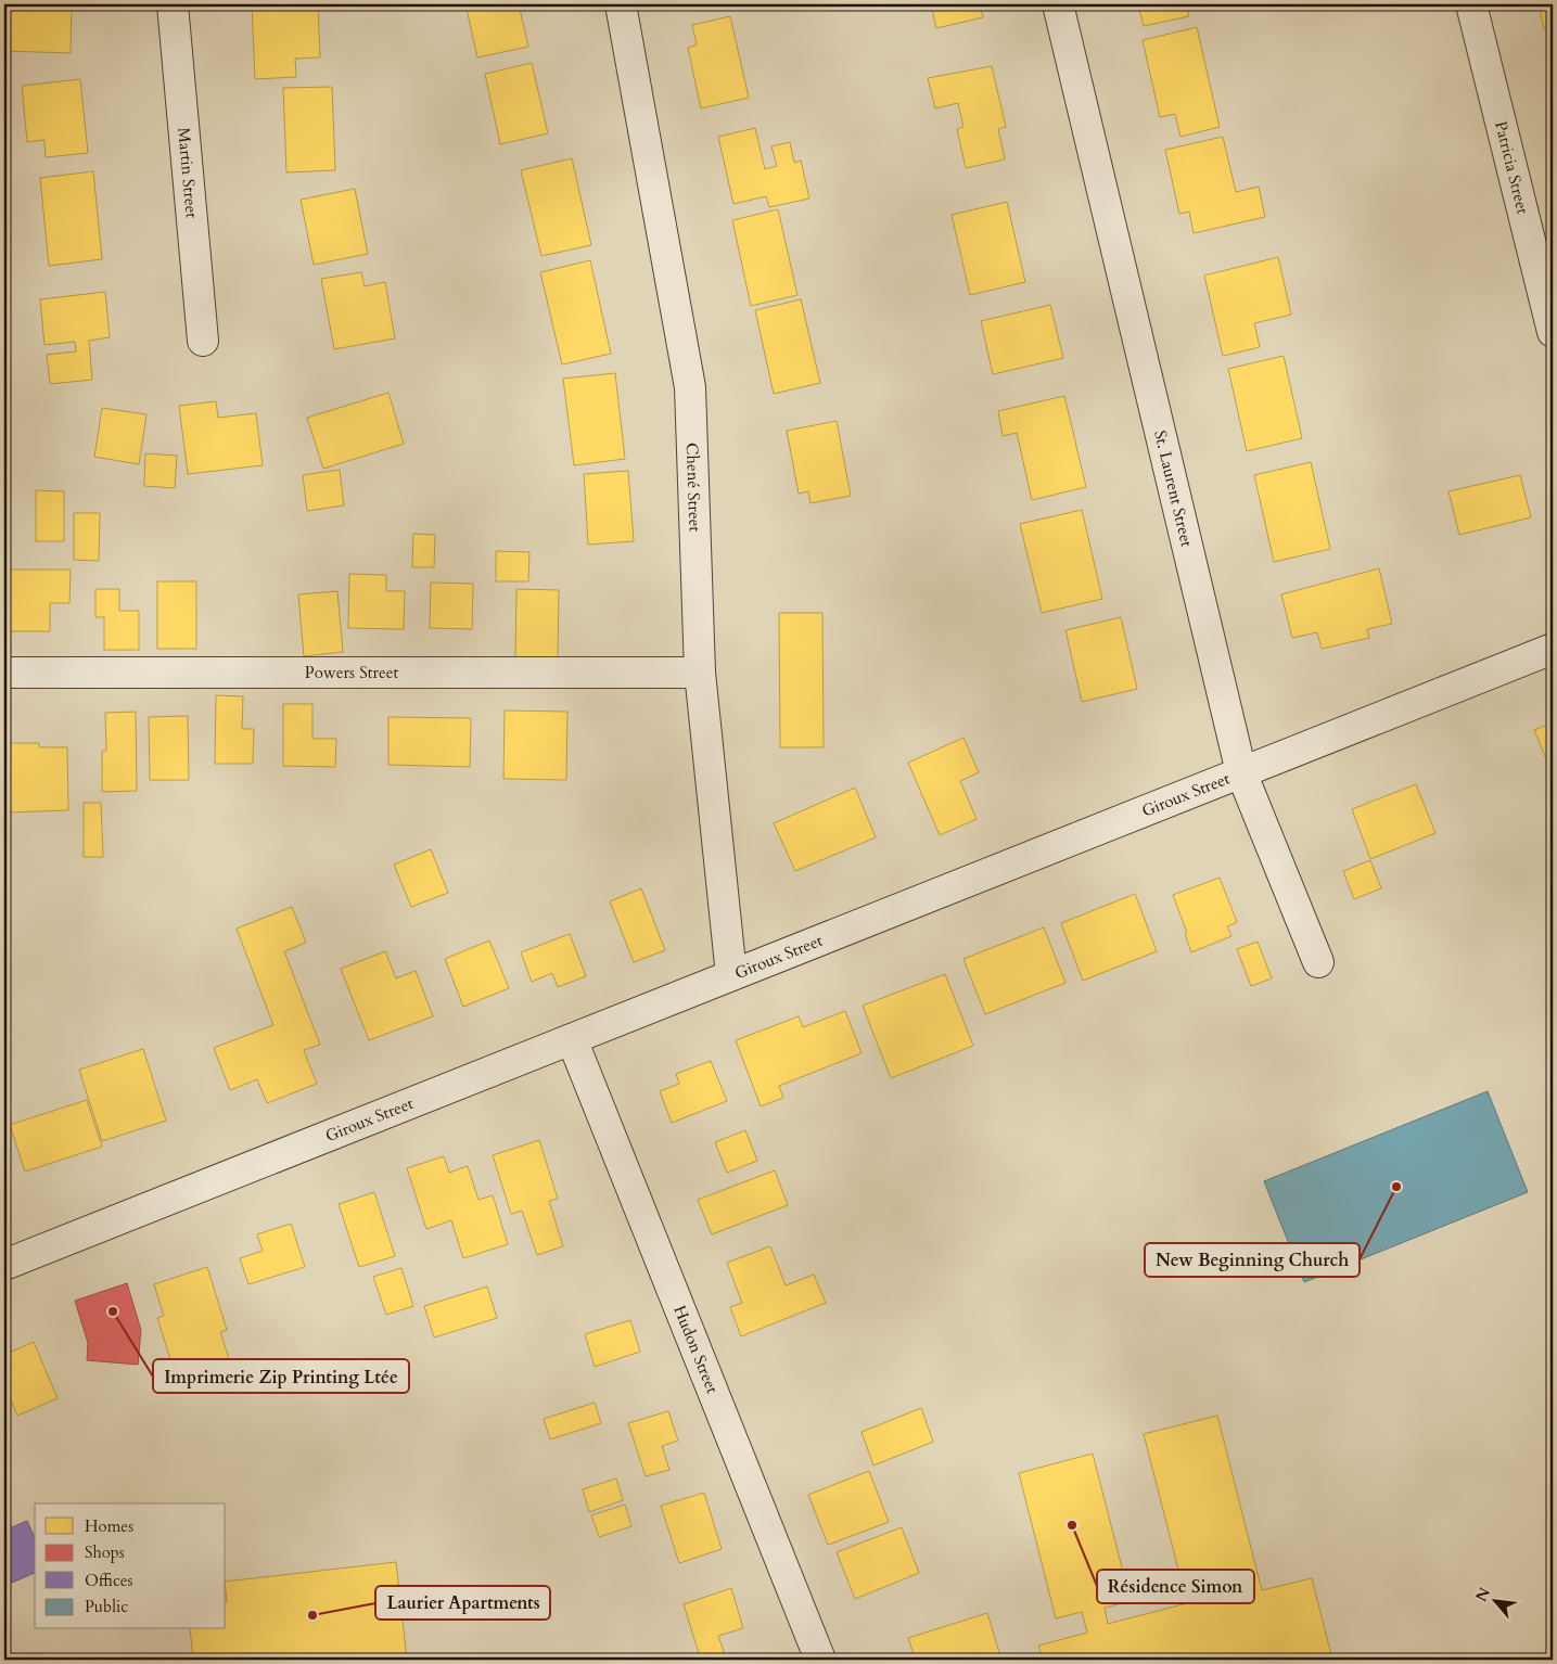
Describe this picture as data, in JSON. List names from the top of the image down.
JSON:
{
  "streets": {
    "street": [
      "Patricia Street",
      "Martin Street",
      "Chené Street",
      "St. Laurent Street",
      "Powers Street",
      "Giroux Street",
      "Hudon Street"
    ]
  },
  "crossings": [
    ["Chené Street", "Powers Street"],
    ["Chené Street", "Giroux Street"],
    ["St. Laurent Street", "Giroux Street"],
    ["Giroux Street", "Hudon Street"]
  ],
  "places": [
    "New Beginning Church",
    "Imprimerie Zip Printing Ltée",
    "Résidence Simon",
    "Laurier Apartments"
  ],
  "legend": [
    "Homes",
    "Shops",
    "Offices",
    "Public"
  ],
  "north": "top left"
}
